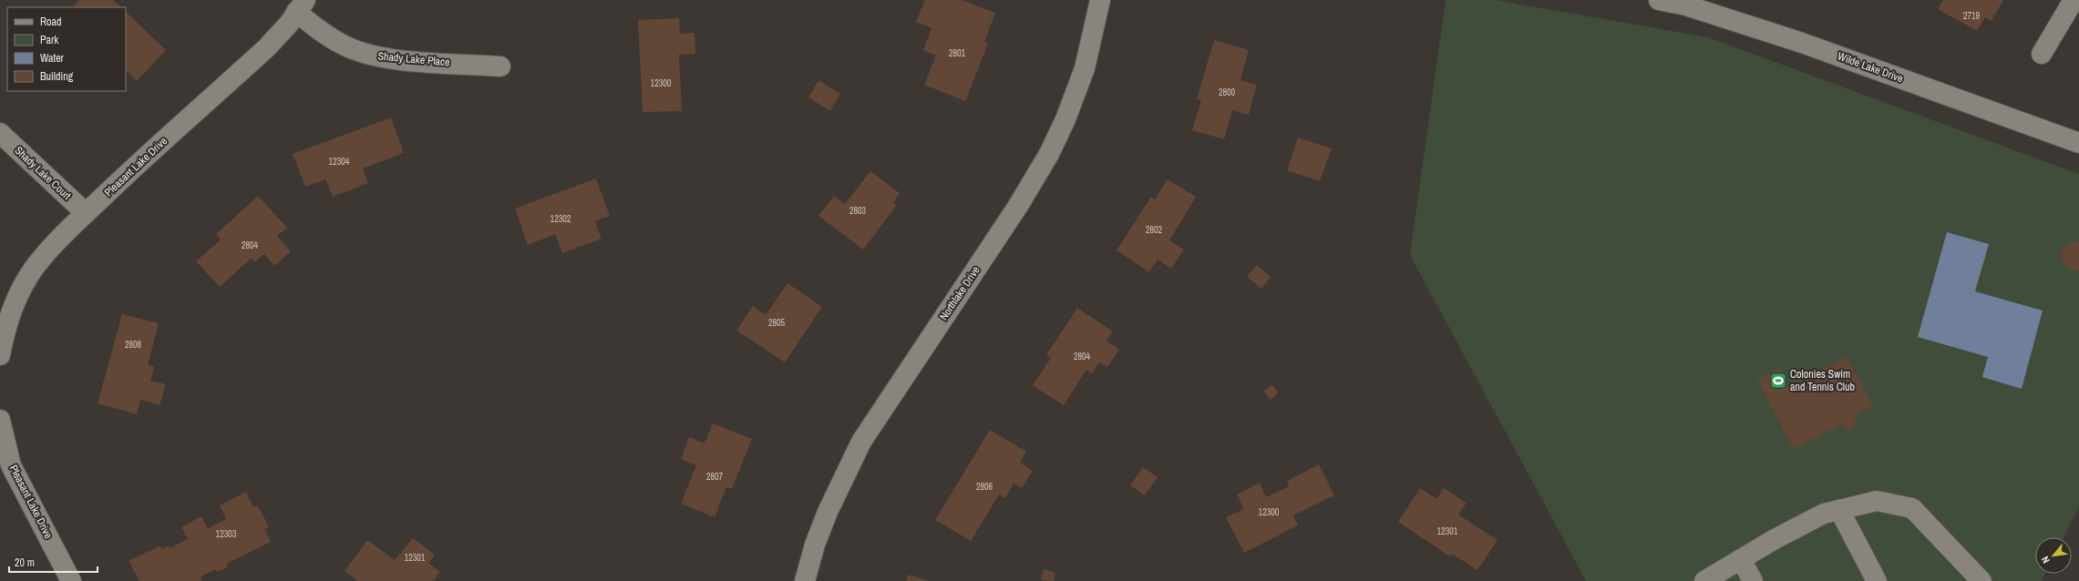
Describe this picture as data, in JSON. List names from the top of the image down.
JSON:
{
  "streets": {
    "street": [
      "Shady Lake Place",
      "Wilde Lake Drive",
      "Pleasant Lake Drive",
      "Shady Lake Court",
      "Northlake Drive"
    ]
  },
  "crossings": [
    ["Shady Lake Place", "Pleasant Lake Drive"],
    ["Pleasant Lake Drive", "Shady Lake Court"]
  ],
  "places": {
    "sports": ["Colonies Swim and Tennis Club"]
  },
  "house_numbers": [
    "2719",
    "2801",
    "12300",
    "2800",
    "12304",
    "2803",
    "12302",
    "2802",
    "2804",
    "2805",
    "2808",
    "2804",
    "2807",
    "2806",
    "12300",
    "12301",
    "12303",
    "12301"
  ],
  "legend": [
    "Road",
    "Park",
    "Water",
    "Building"
  ],
  "scale_bar": "20 m",
  "north": "bottom left"
}
